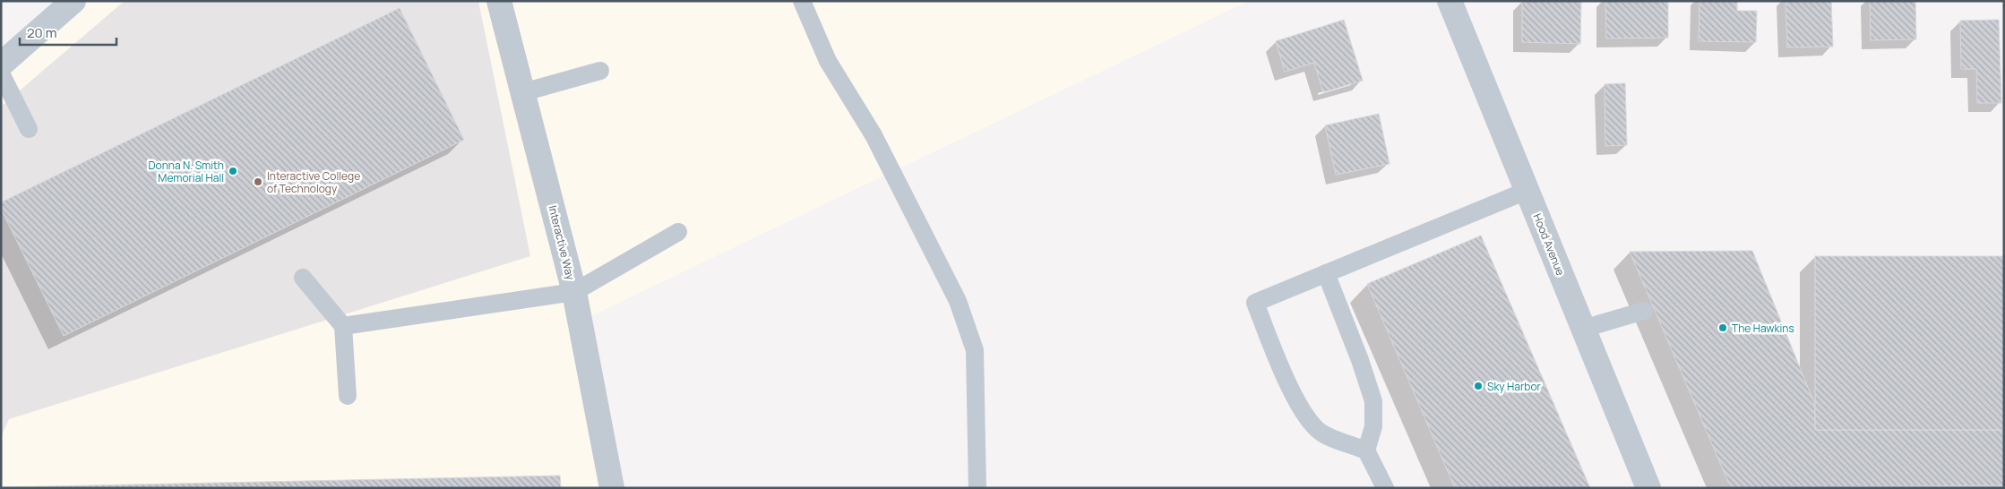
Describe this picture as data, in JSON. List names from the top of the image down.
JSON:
{
  "streets": {
    "street": ["Interactive Way", "Hood Avenue"]
  },
  "places": [
    "Donna N. Smith Memorial Hall",
    "Interactive College of Technology",
    "The Hawkins",
    "Sky Harbor"
  ],
  "scale_bar": "20 m"
}
